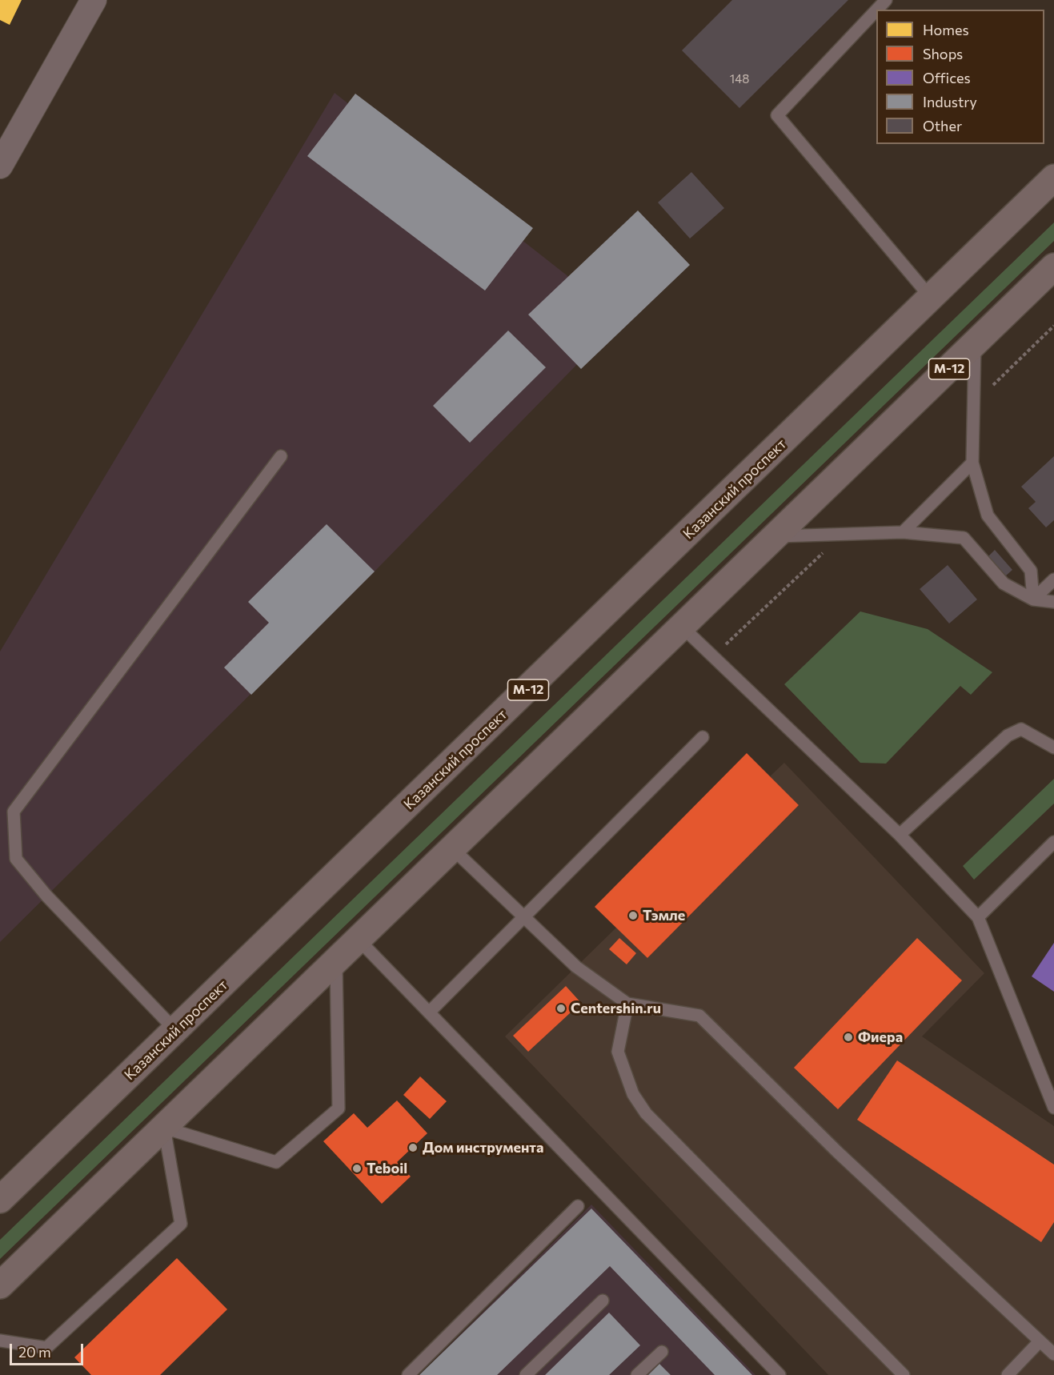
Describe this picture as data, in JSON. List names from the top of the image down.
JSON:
{
  "streets": {
    "main road": ["М-12", "Казанский проспект"]
  },
  "places": [
    "Тэмле",
    "Centershin.ru",
    "Фиера",
    "Дом инструмента",
    "Teboil"
  ],
  "house_numbers": ["148"],
  "legend": [
    "Homes",
    "Shops",
    "Offices",
    "Industry",
    "Other"
  ],
  "scale_bar": "20 m"
}
